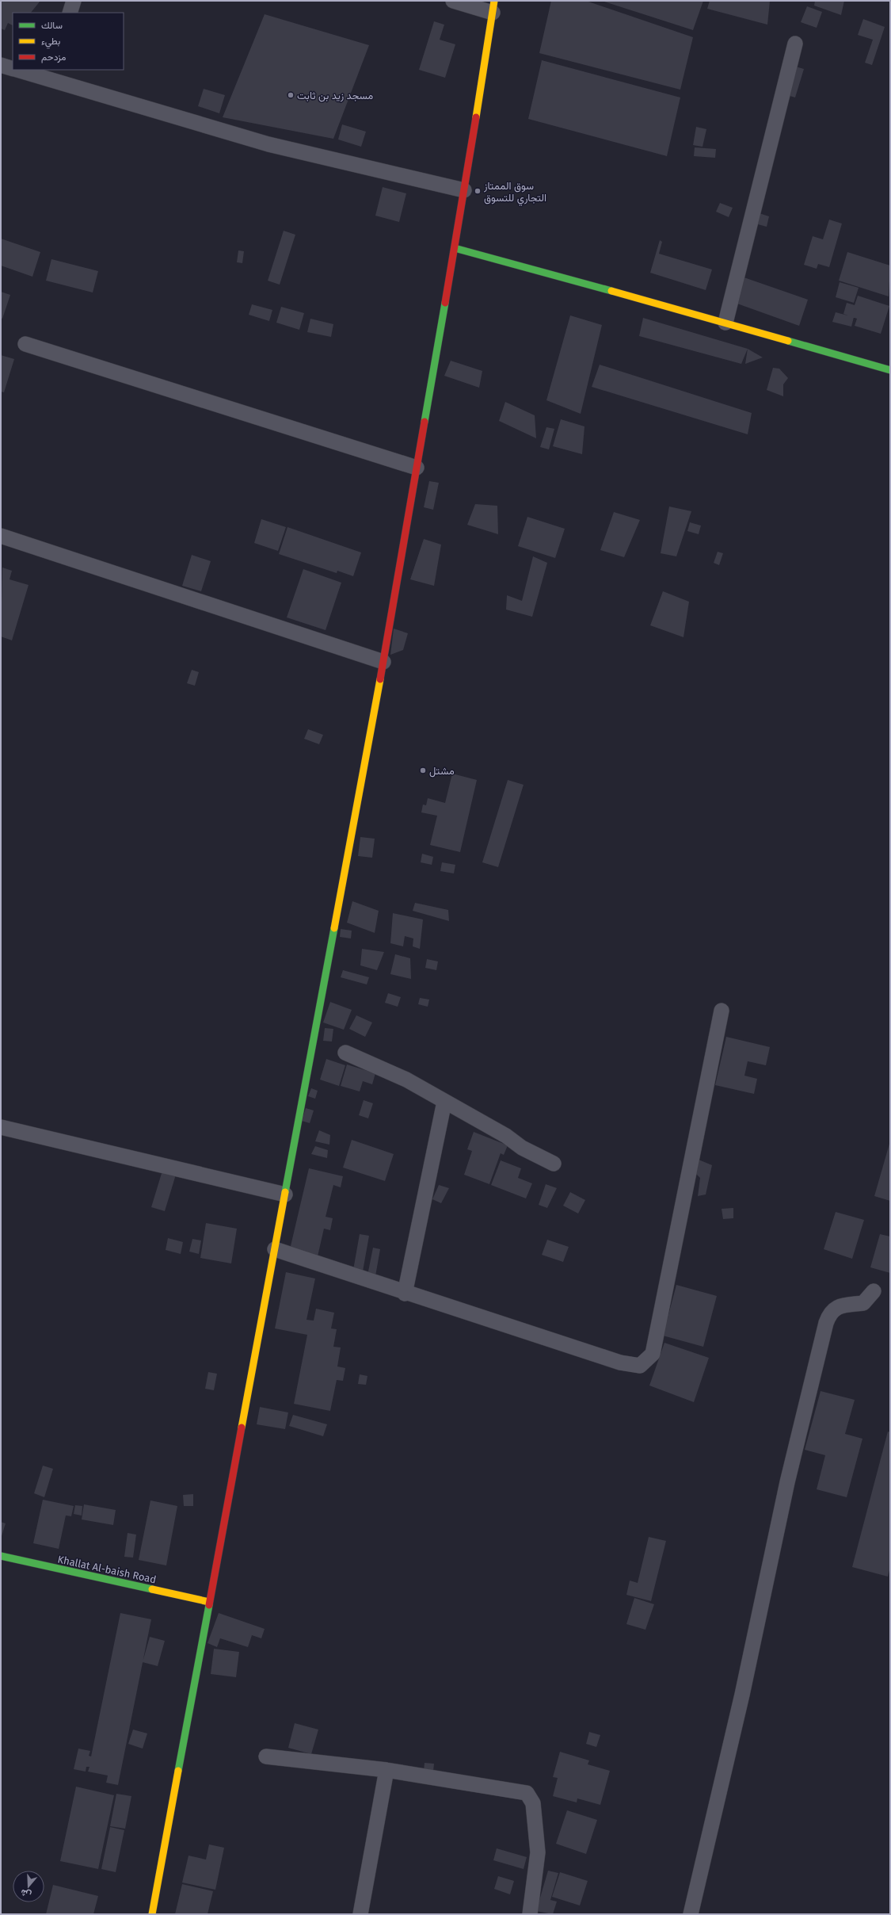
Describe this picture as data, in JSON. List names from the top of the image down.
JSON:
{
  "streets": {
    "main road": ["Khallat Al-baish Road"]
  },
  "places": ["مسجد زيد بن ثابت", "سوق الممتاز التجاري للتسوق", "مشتل"],
  "legend": ["سالك", "بطيء", "مزدحم"],
  "north": "bottom"
}
